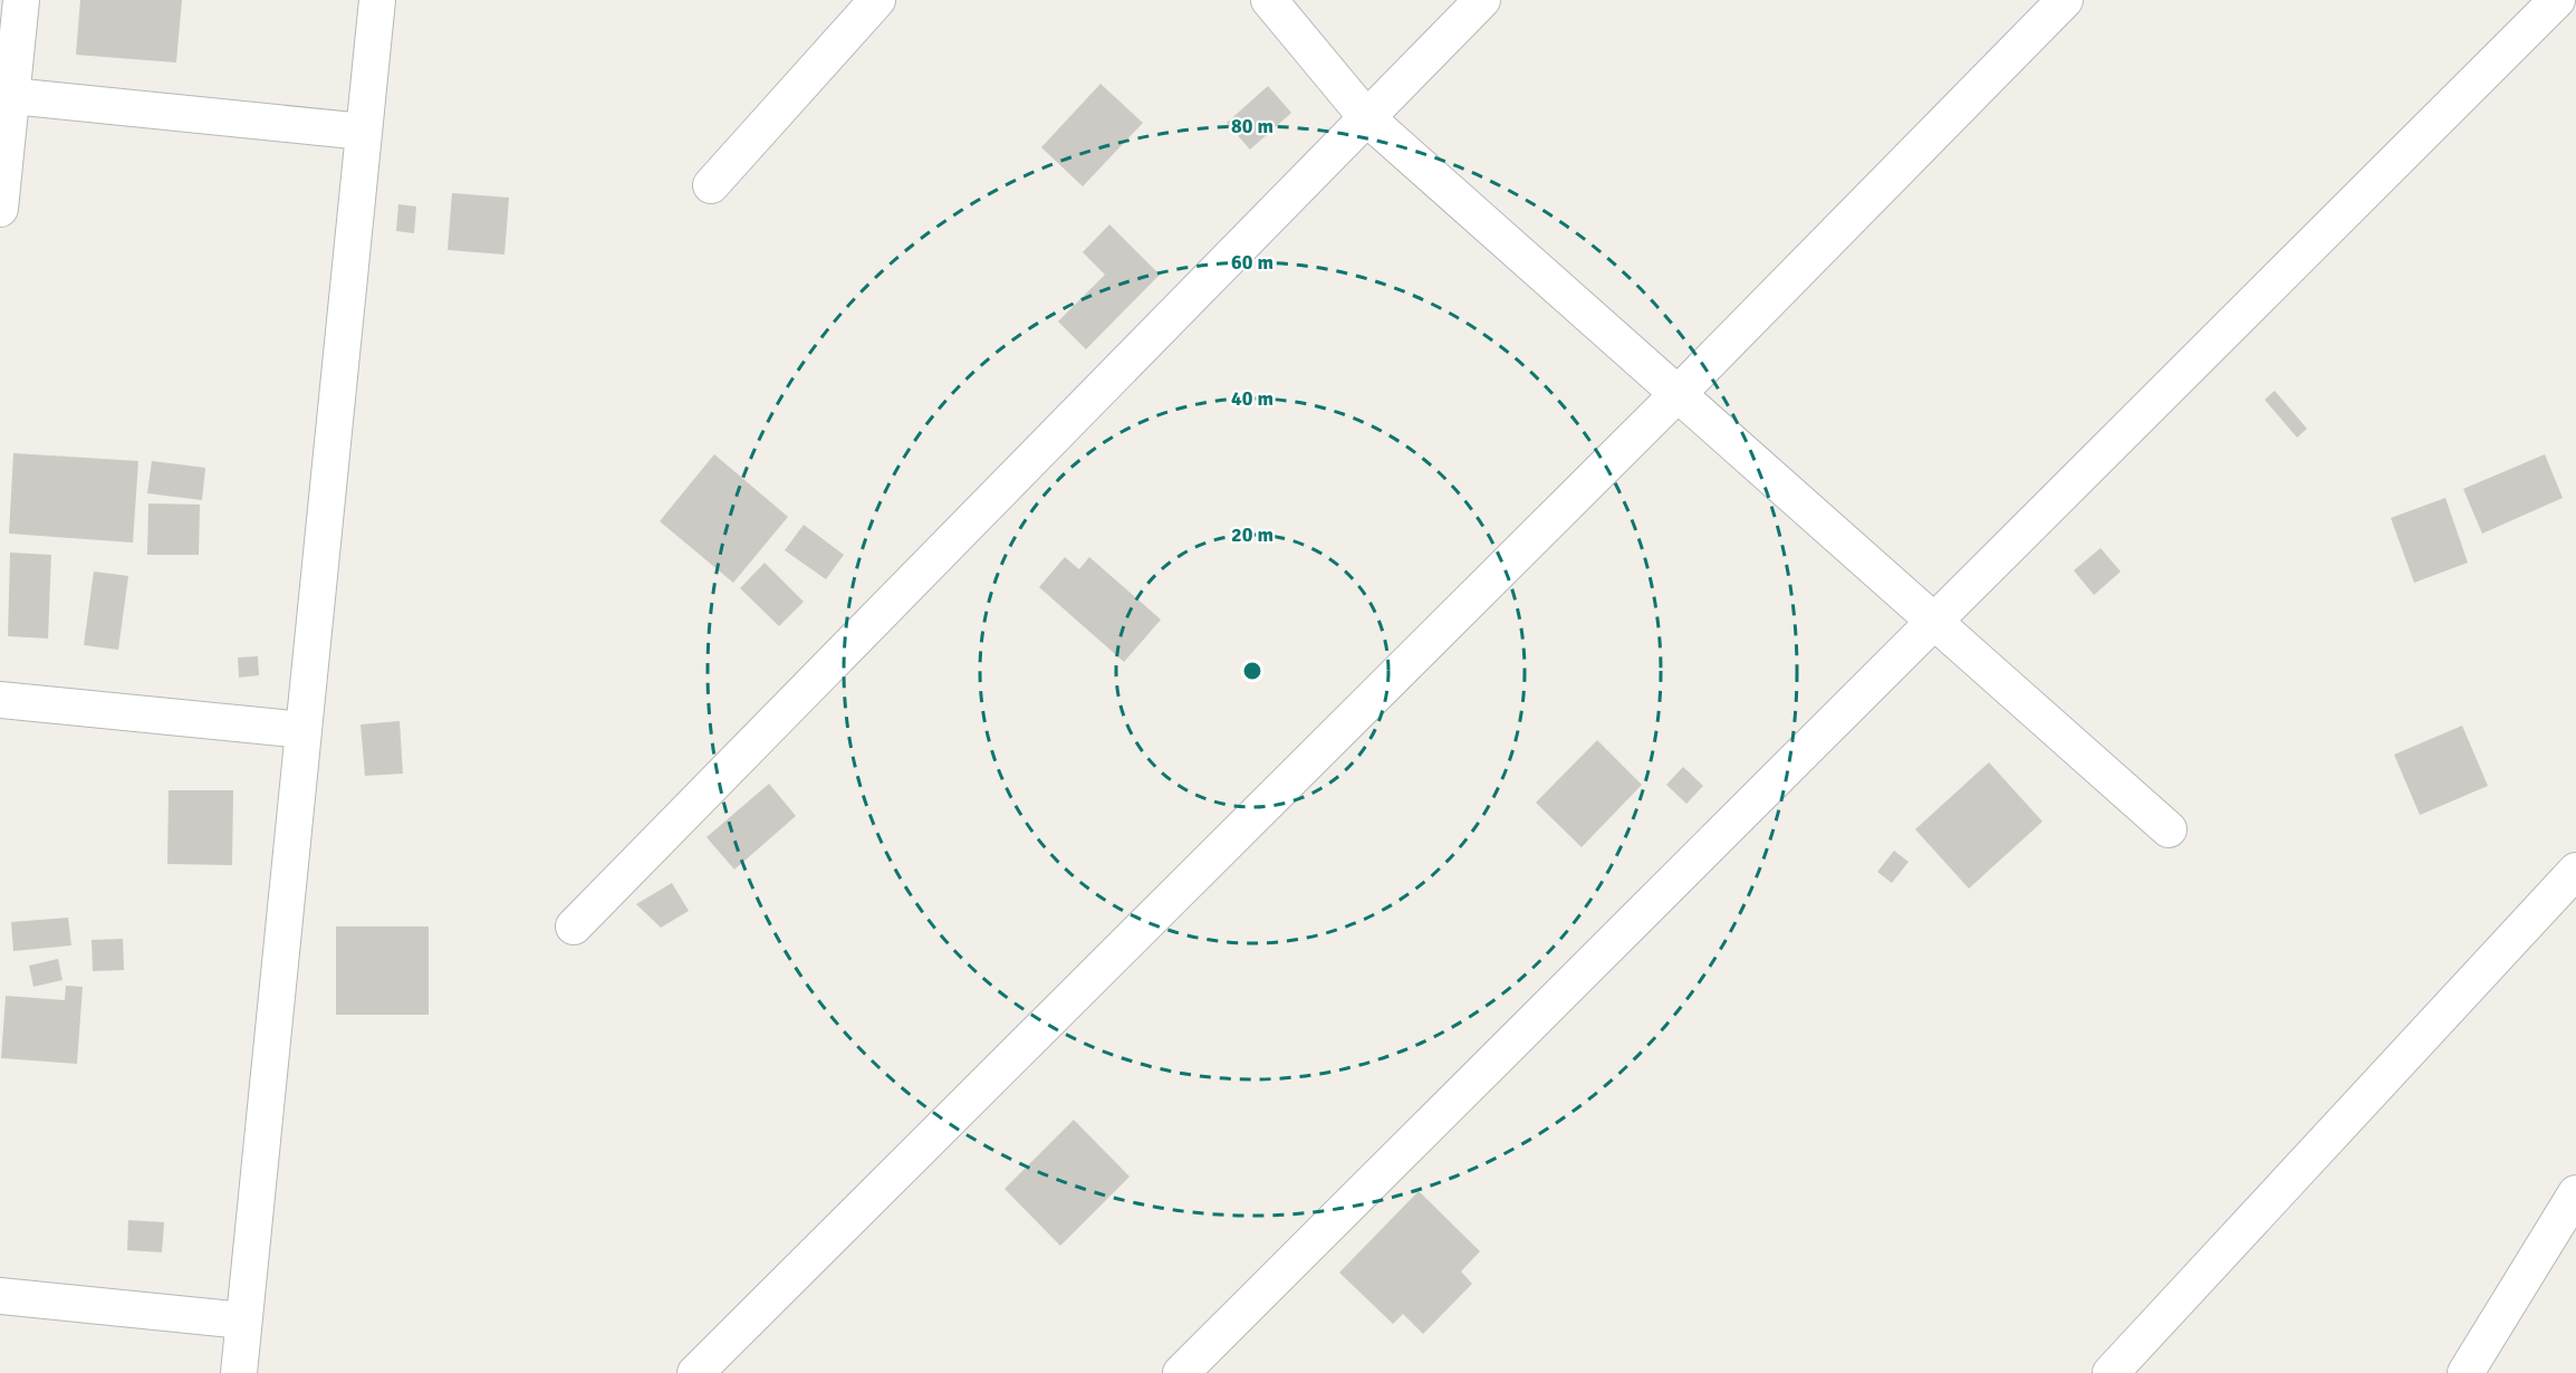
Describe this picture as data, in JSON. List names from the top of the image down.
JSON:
{
  "rings": [
    "80 m",
    "60 m",
    "40 m",
    "20 m"
  ]
}
